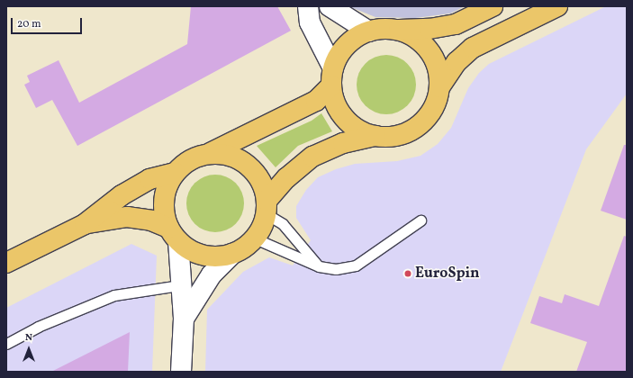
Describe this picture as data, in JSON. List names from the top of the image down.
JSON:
{
  "places": ["EuroSpin"],
  "scale_bar": "20 m",
  "north": "top"
}
